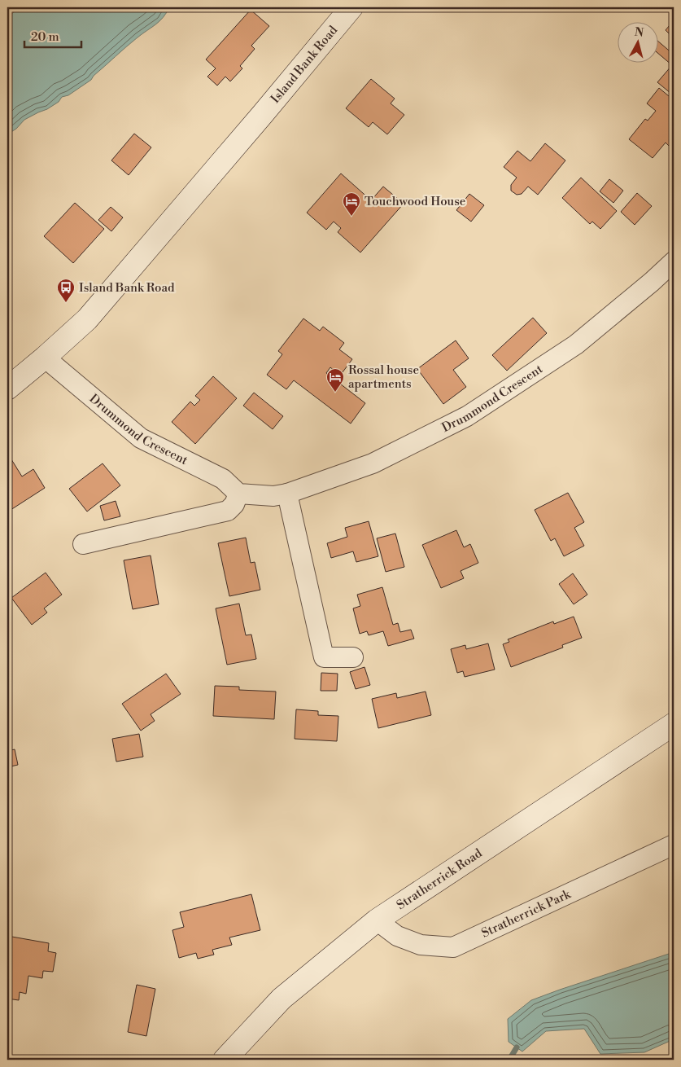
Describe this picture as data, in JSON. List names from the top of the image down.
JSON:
{
  "streets": {
    "street": [
      "Island Bank Road",
      "Drummond Crescent",
      "Stratherrick Road",
      "Stratherrick Park"
    ]
  },
  "crossings": [
    ["Island Bank Road", "Drummond Crescent"],
    ["Stratherrick Road", "Stratherrick Park"]
  ],
  "places": {
    "hotel": ["Touchwood House", "Rossal house apartments"],
    "bus stop": ["Island Bank Road"]
  },
  "scale_bar": "20 m",
  "north": "top"
}
